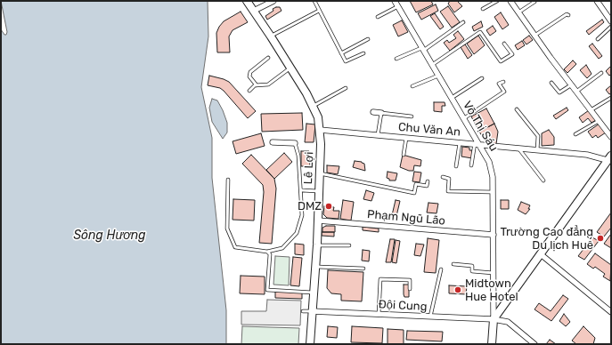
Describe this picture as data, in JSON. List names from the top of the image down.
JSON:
{
  "streets": {
    "main road": ["Lê Lợi"],
    "street": [
      "Võ Thị Sáu",
      "Chu Văn An",
      "Phạm Ngũ Lão",
      "Đội Cung"
    ]
  },
  "crossings": [
    ["Võ Thị Sáu", "Chu Văn An"],
    ["Võ Thị Sáu", "Phạm Ngũ Lão"],
    ["Võ Thị Sáu", "Đội Cung"],
    ["Chu Văn An", "Lê Lợi"],
    ["Lê Lợi", "Phạm Ngũ Lão"],
    ["Lê Lợi", "Đội Cung"]
  ],
  "water": ["Sông Hương"],
  "places": ["DMZ", "Trường Cao đẳng Du lịch Huế", "Midtown Hue Hotel"]
}
